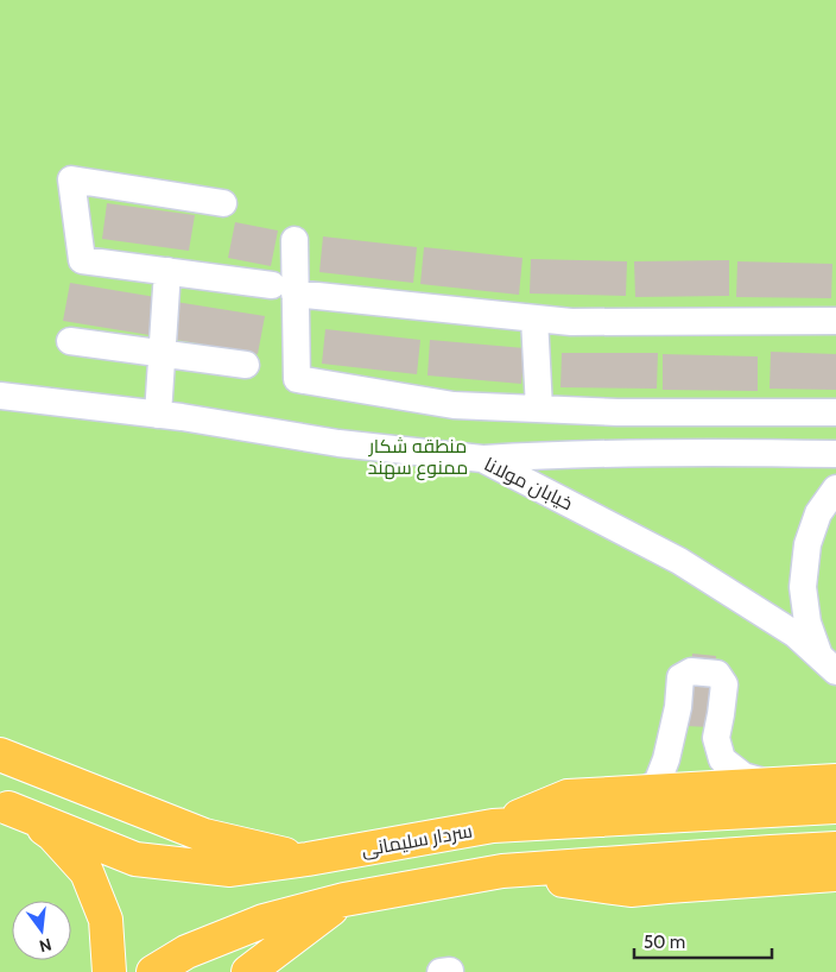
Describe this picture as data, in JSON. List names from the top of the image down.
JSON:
{
  "streets": {
    "main road": ["سردار سلیمانی"],
    "street": ["خیابان مولانا"]
  },
  "parks": ["منطقه شکار ممنوع سهند"],
  "scale_bar": "50 m",
  "north": "bottom"
}
